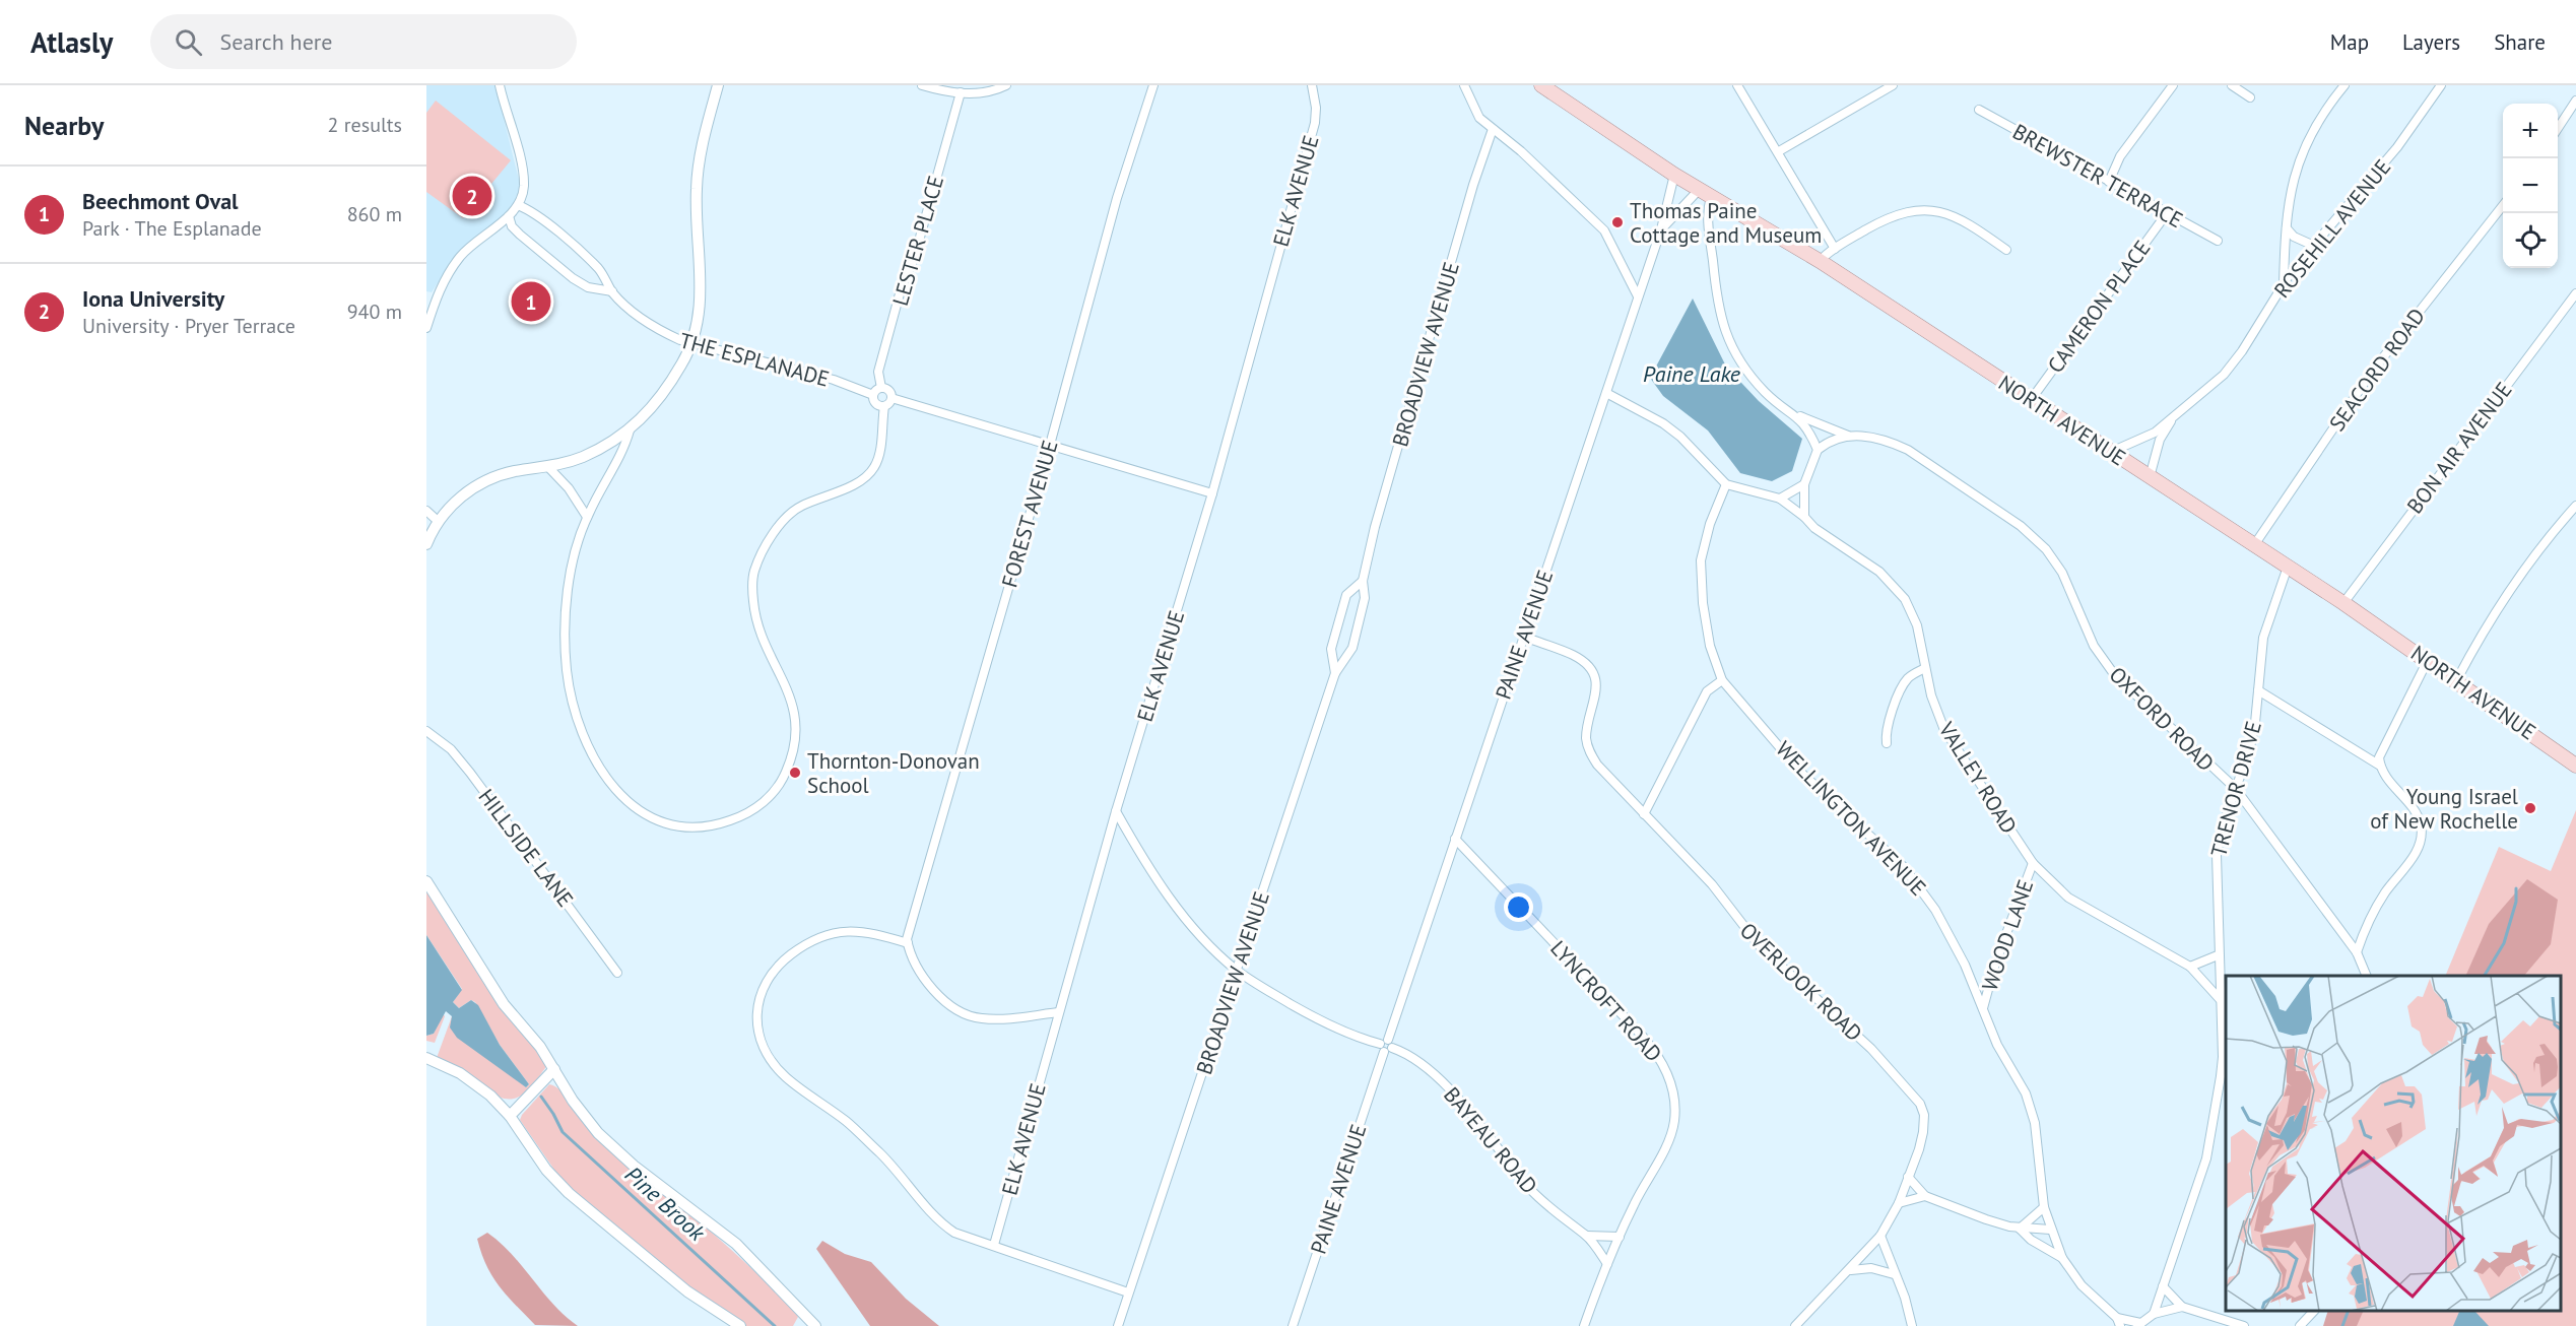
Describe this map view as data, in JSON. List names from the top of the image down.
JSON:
{
  "streets": {
    "main road": ["NORTH AVENUE"],
    "street": [
      "BREWSTER TERRACE",
      "ELK AVENUE",
      "ROSEHILL AVENUE",
      "LESTER PLACE",
      "CAMERON PLACE",
      "BROADVIEW AVENUE",
      "THE ESPLANADE",
      "SEACORD ROAD",
      "BON AIR AVENUE",
      "FOREST AVENUE",
      "PAINE AVENUE",
      "OXFORD ROAD",
      "VALLEY ROAD",
      "TRENOR DRIVE",
      "WELLINGTON AVENUE",
      "HILLSIDE LANE",
      "WOOD LANE",
      "OVERLOOK ROAD",
      "LYNCROFT ROAD",
      "BAYEAU ROAD"
    ]
  },
  "crossings": [
    ["BREWSTER TERRACE", "CAMERON PLACE"],
    ["ELK AVENUE", "BAYEAU ROAD"],
    ["ROSEHILL AVENUE", "NORTH AVENUE"],
    ["LESTER PLACE", "THE ESPLANADE"],
    ["CAMERON PLACE", "NORTH AVENUE"],
    ["BROADVIEW AVENUE", "BAYEAU ROAD"],
    ["SEACORD ROAD", "NORTH AVENUE"],
    ["NORTH AVENUE", "BON AIR AVENUE"],
    ["NORTH AVENUE", "PAINE AVENUE"],
    ["NORTH AVENUE", "TRENOR DRIVE"],
    ["PAINE AVENUE", "OVERLOOK ROAD"],
    ["PAINE AVENUE", "LYNCROFT ROAD"],
    ["PAINE AVENUE", "BAYEAU ROAD"],
    ["OXFORD ROAD", "TRENOR DRIVE"],
    ["VALLEY ROAD", "TRENOR DRIVE"],
    ["VALLEY ROAD", "WELLINGTON AVENUE"],
    ["VALLEY ROAD", "WOOD LANE"],
    ["WELLINGTON AVENUE", "WOOD LANE"],
    ["LYNCROFT ROAD", "BAYEAU ROAD"]
  ],
  "water": ["Paine Lake", "Pine Brook"],
  "places": ["Thomas Paine Cottage and Museum", "Thornton-Donovan School", "Young Israel of New Rochelle"],
  "page": {
    "header": "Atlasly",
    "search": "Search here",
    "nav": ["Map", "Layers", "Share"],
    "heading": ["Nearby", "2 results"],
    "map_buttons": ["+", "−"],
    "list": [
      {
        "mark": "1",
        "name": "Beechmont Oval",
        "note": "Park · The Esplanade",
        "value": "860 m"
      },
      {
        "mark": "2",
        "name": "Iona University",
        "note": "University · Pryer Terrace",
        "value": "940 m"
      }
    ],
    "pins": ["2", "1"]
  }
}
